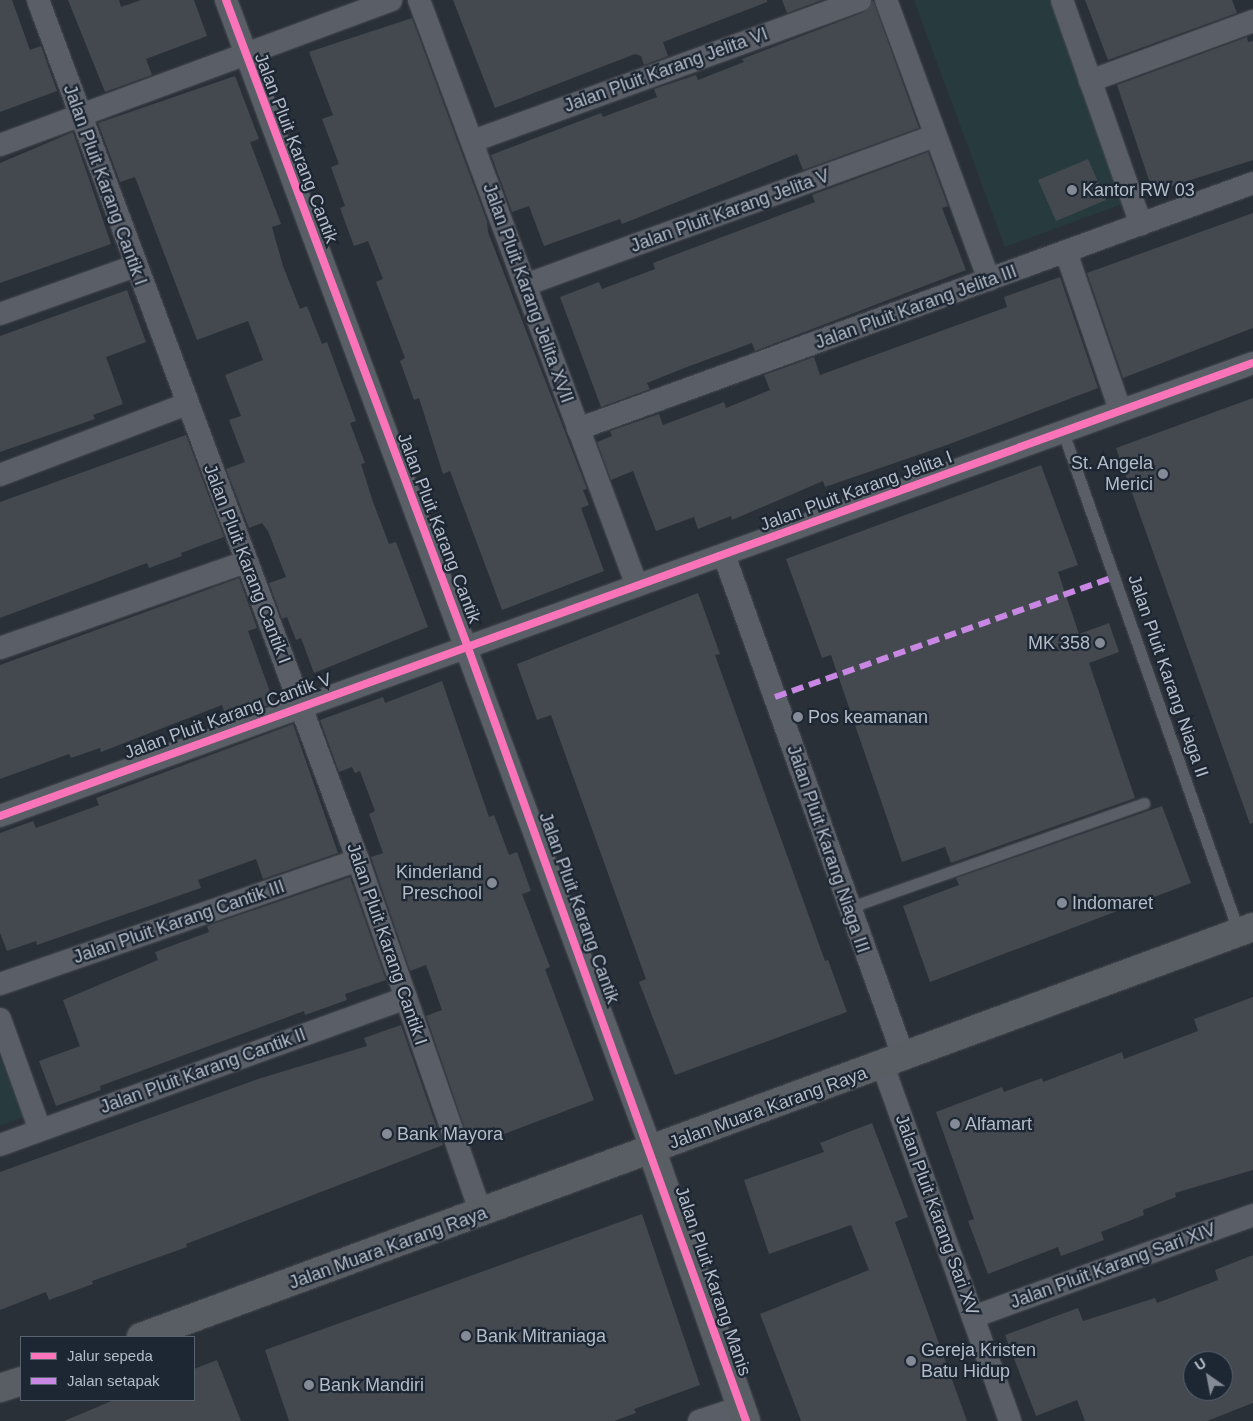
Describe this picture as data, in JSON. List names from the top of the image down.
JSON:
{
  "streets": {
    "street": [
      "Jalan Pluit Karang Jelita VI",
      "Jalan Pluit Karang Cantik",
      "Jalan Pluit Karang Cantik I",
      "Jalan Pluit Karang Jelita V",
      "Jalan Pluit Karang Jelita XVII",
      "Jalan Pluit Karang Jelita III",
      "Jalan Pluit Karang Jelita I",
      "Jalan Pluit Karang Cantik V",
      "Jalan Pluit Karang Niaga III",
      "Jalan Pluit Karang Cantik III",
      "Jalan Pluit Karang Cantik II",
      "Jalan Muara Karang Raya",
      "Jalan Pluit Karang Sari XV",
      "Jalan Pluit Karang Sari XIV",
      "Jalan Pluit Karang Manis"
    ],
    "lane": ["Jalan Pluit Karang Niaga II"]
  },
  "crossings": [
    ["Jalan Pluit Karang Jelita VI", "Jalan Pluit Karang Jelita XVII"],
    ["Jalan Pluit Karang Cantik", "Jalan Pluit Karang Jelita I"],
    ["Jalan Pluit Karang Cantik", "Jalan Pluit Karang Cantik V"],
    ["Jalan Pluit Karang Cantik", "Jalan Muara Karang Raya"],
    ["Jalan Pluit Karang Cantik", "Jalan Pluit Karang Manis"],
    ["Jalan Pluit Karang Cantik I", "Jalan Pluit Karang Cantik V"],
    ["Jalan Pluit Karang Cantik I", "Jalan Pluit Karang Cantik III"],
    ["Jalan Pluit Karang Cantik I", "Jalan Pluit Karang Cantik II"],
    ["Jalan Pluit Karang Cantik I", "Jalan Muara Karang Raya"],
    ["Jalan Pluit Karang Jelita V", "Jalan Pluit Karang Jelita XVII"],
    ["Jalan Pluit Karang Jelita XVII", "Jalan Pluit Karang Jelita III"],
    ["Jalan Pluit Karang Jelita XVII", "Jalan Pluit Karang Jelita I"],
    ["Jalan Pluit Karang Jelita I", "Jalan Pluit Karang Niaga II"],
    ["Jalan Pluit Karang Jelita I", "Jalan Pluit Karang Cantik V"],
    ["Jalan Pluit Karang Jelita I", "Jalan Pluit Karang Niaga III"],
    ["Jalan Pluit Karang Niaga II", "Jalan Muara Karang Raya"],
    ["Jalan Pluit Karang Niaga III", "Jalan Muara Karang Raya"],
    ["Jalan Pluit Karang Niaga III", "Jalan Pluit Karang Sari XV"],
    ["Jalan Muara Karang Raya", "Jalan Pluit Karang Sari XV"],
    ["Jalan Muara Karang Raya", "Jalan Pluit Karang Manis"],
    ["Jalan Pluit Karang Sari XV", "Jalan Pluit Karang Sari XIV"]
  ],
  "places": [
    "Kantor RW 03",
    "St. Angela Merici",
    "MK 358",
    "Pos keamanan",
    "Kinderland Preschool",
    "Indomaret",
    "Alfamart",
    "Bank Mayora",
    "Bank Mitraniaga",
    "Gereja Kristen Batu Hidup",
    "Bank Mandiri"
  ],
  "legend": ["Jalur sepeda", "Jalan setapak"],
  "north": "top left"
}
